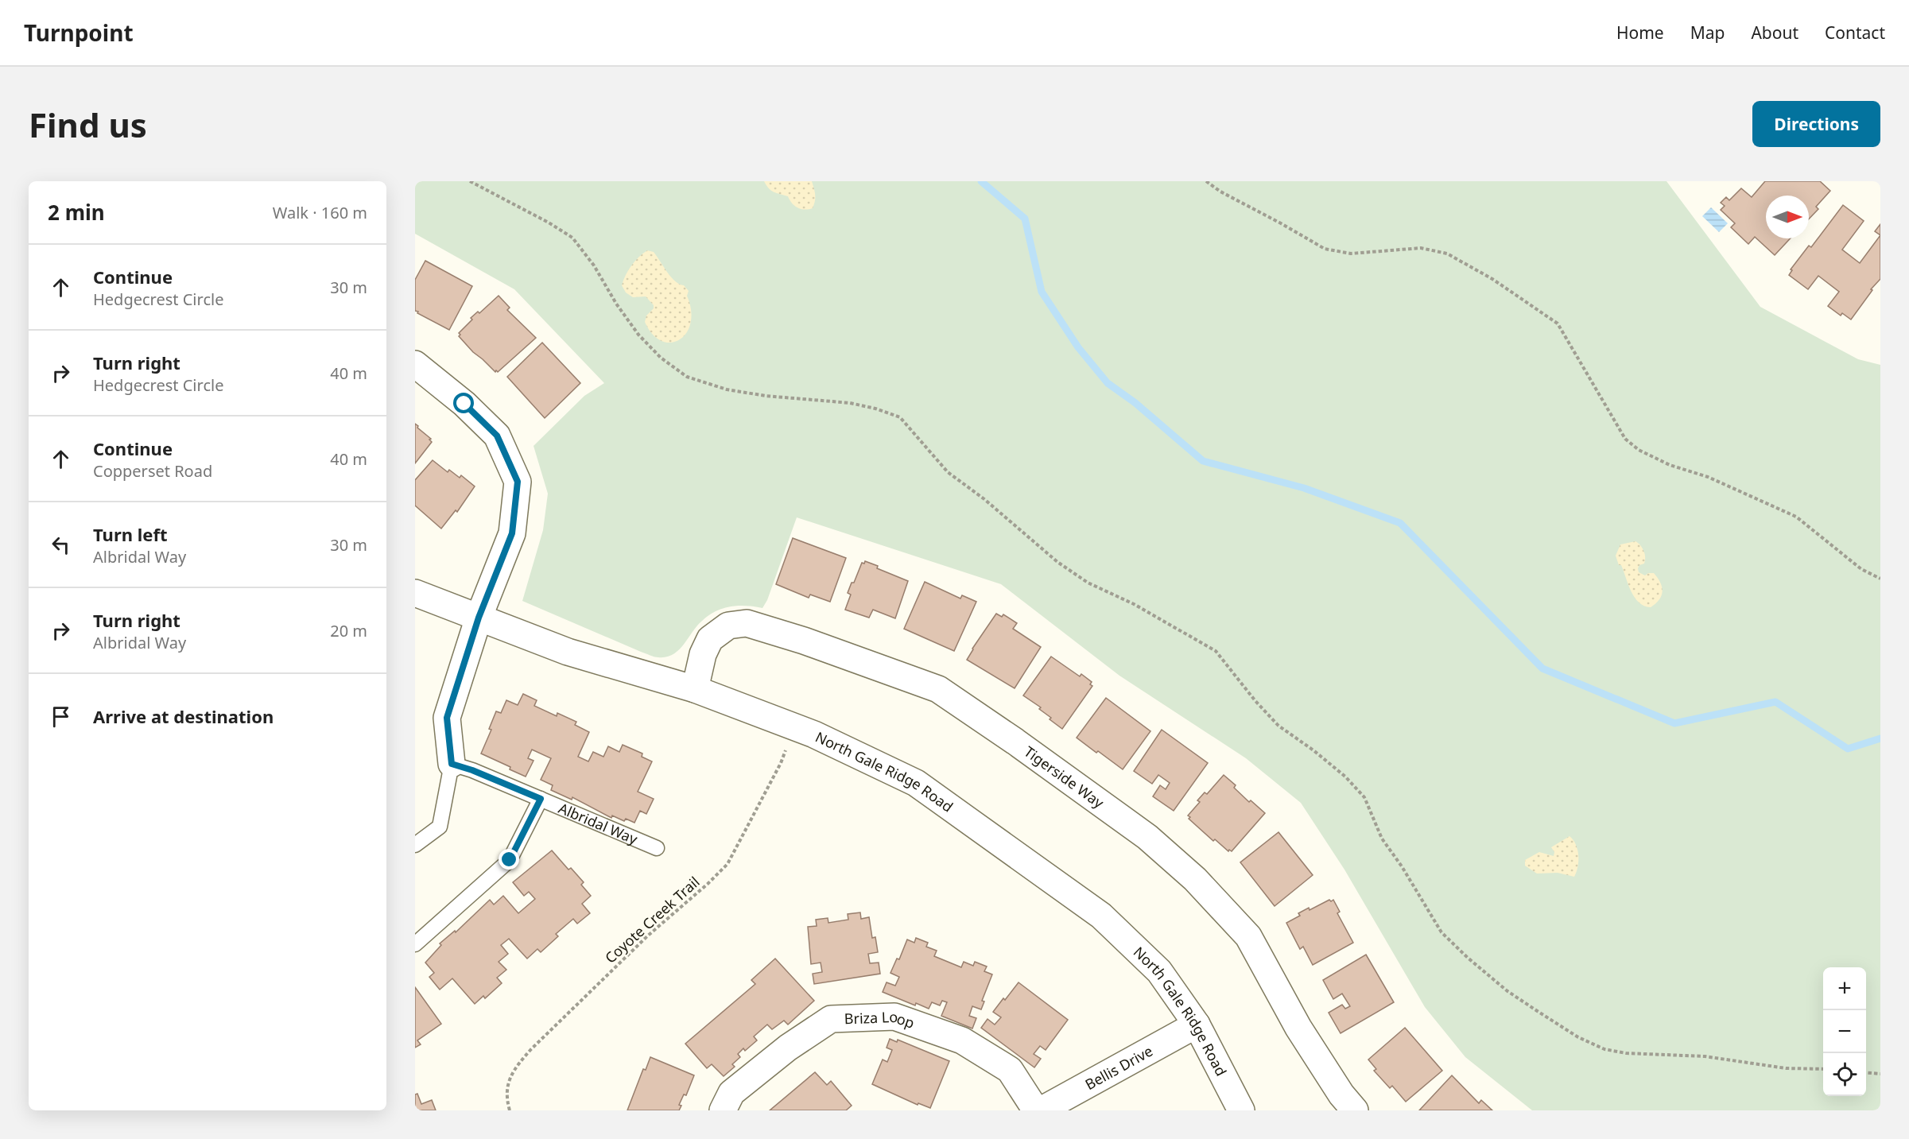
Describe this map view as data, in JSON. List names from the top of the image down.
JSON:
{
  "streets": {
    "street": [
      "North Gale Ridge Road",
      "Tigerside Way",
      "Briza Loop",
      "Bellis Drive"
    ],
    "lane": ["Albridal Way"],
    "path": ["Coyote Creek Trail"]
  },
  "crossings": [
    ["North Gale Ridge Road", "Tigerside Way"],
    ["North Gale Ridge Road", "Coyote Creek Trail"],
    ["North Gale Ridge Road", "Bellis Drive"]
  ],
  "north": "right",
  "page": {
    "header": "Turnpoint",
    "nav": [
      "Home",
      "Map",
      "About",
      "Contact"
    ],
    "buttons": "Directions",
    "title": "Find us",
    "heading": ["2 min", "Walk · 160 m"],
    "list": [
      ["Continue", "Hedgecrest Circle", "30 m"],
      ["Turn right", "Hedgecrest Circle", "40 m"],
      ["Continue", "Copperset Road", "40 m"],
      ["Turn left", "Albridal Way", "30 m"],
      ["Turn right", "Albridal Way", "20 m"],
      "Arrive at destination"
    ],
    "map_buttons": ["+", "−"]
  }
}
